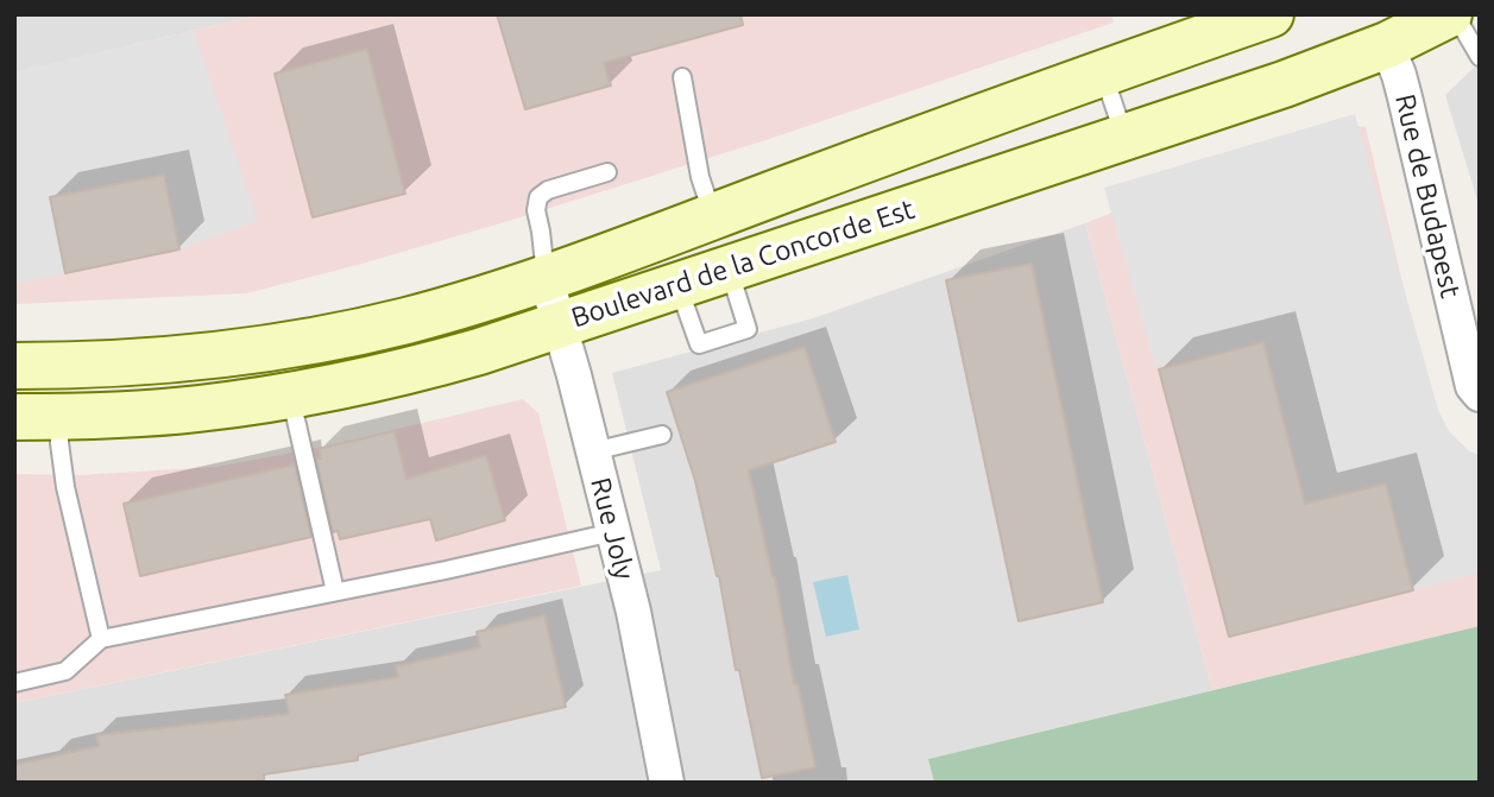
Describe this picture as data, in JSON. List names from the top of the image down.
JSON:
{
  "streets": {
    "street": ["Rue de Budapest", "Boulevard de la Concorde Est", "Rue Joly"]
  },
  "crossings": [
    ["Rue de Budapest", "Boulevard de la Concorde Est"],
    ["Boulevard de la Concorde Est", "Rue Joly"]
  ]
}
